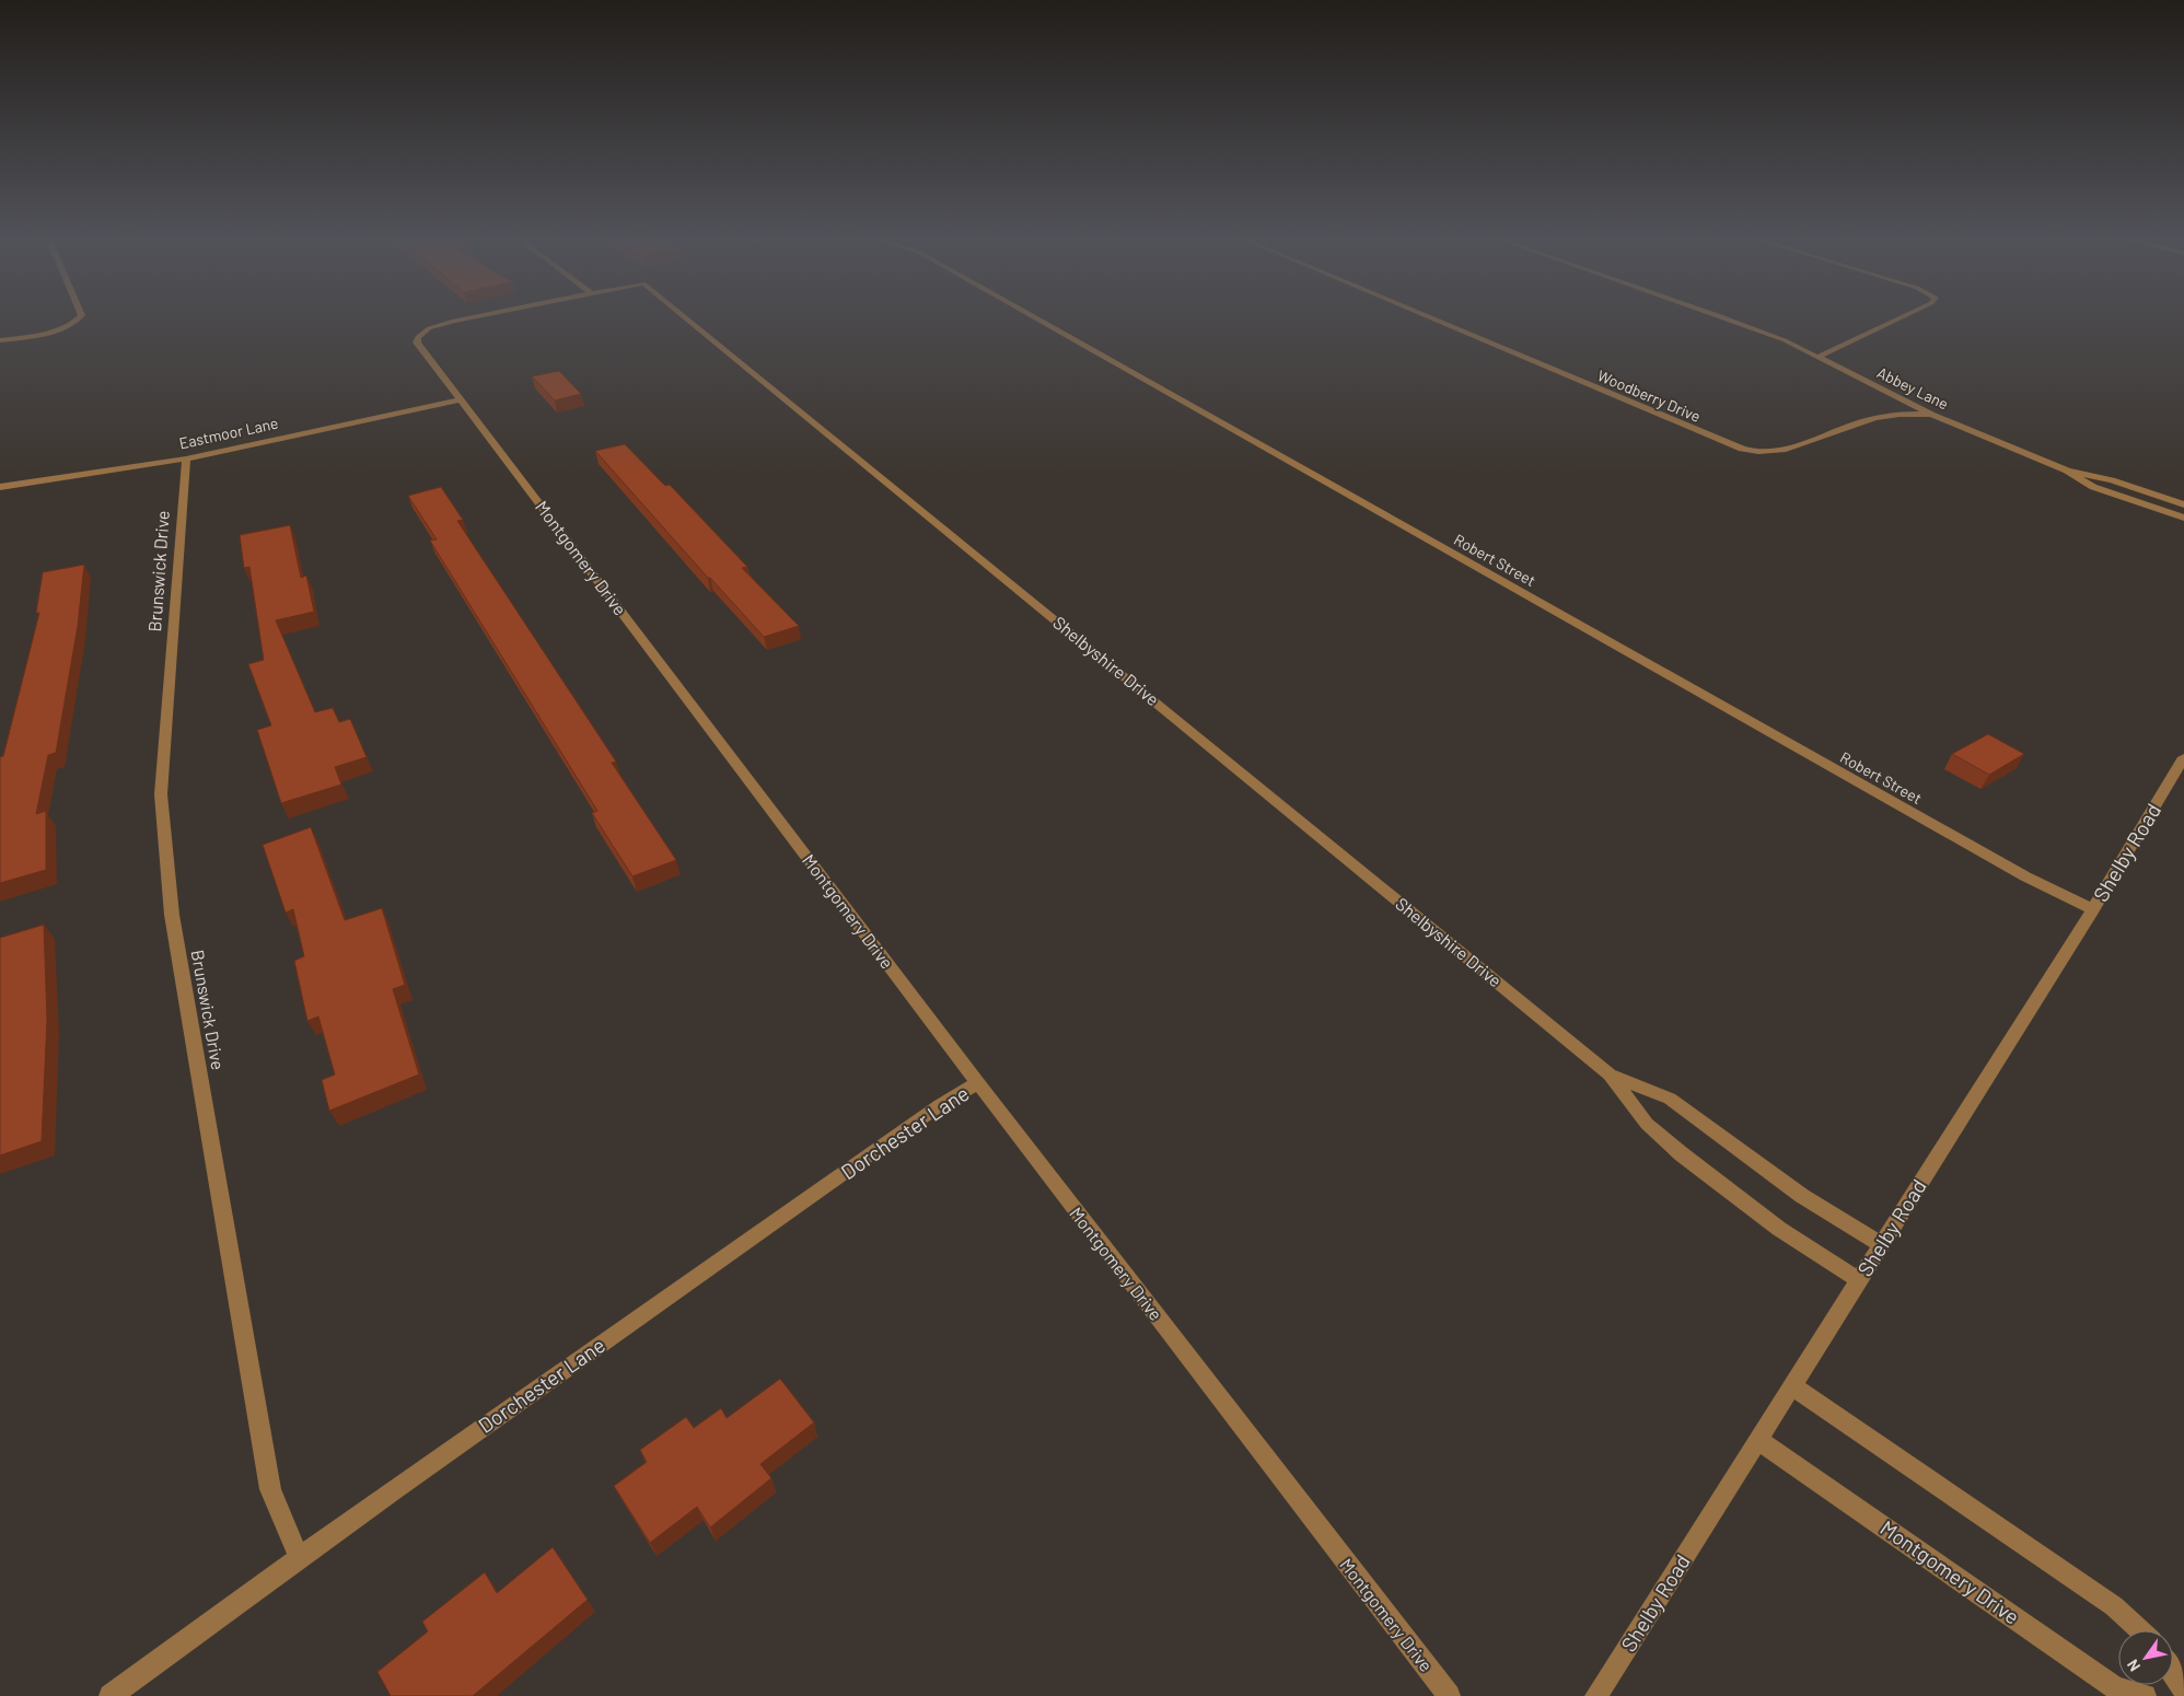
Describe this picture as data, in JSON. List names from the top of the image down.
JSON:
{
  "streets": {
    "street": [
      "Abbey Lane",
      "Woodberry Drive",
      "Eastmoor Lane",
      "Montgomery Drive",
      "Robert Street",
      "Brunswick Drive",
      "Shelbyshire Drive",
      "Shelby Road",
      "Dorchester Lane"
    ]
  },
  "crossings": [
    ["Abbey Lane", "Woodberry Drive"],
    ["Eastmoor Lane", "Montgomery Drive"],
    ["Eastmoor Lane", "Brunswick Drive"],
    ["Montgomery Drive", "Shelby Road"],
    ["Montgomery Drive", "Dorchester Lane"],
    ["Robert Street", "Shelby Road"],
    ["Brunswick Drive", "Dorchester Lane"],
    ["Shelbyshire Drive", "Shelby Road"]
  ],
  "north": "bottom left"
}
